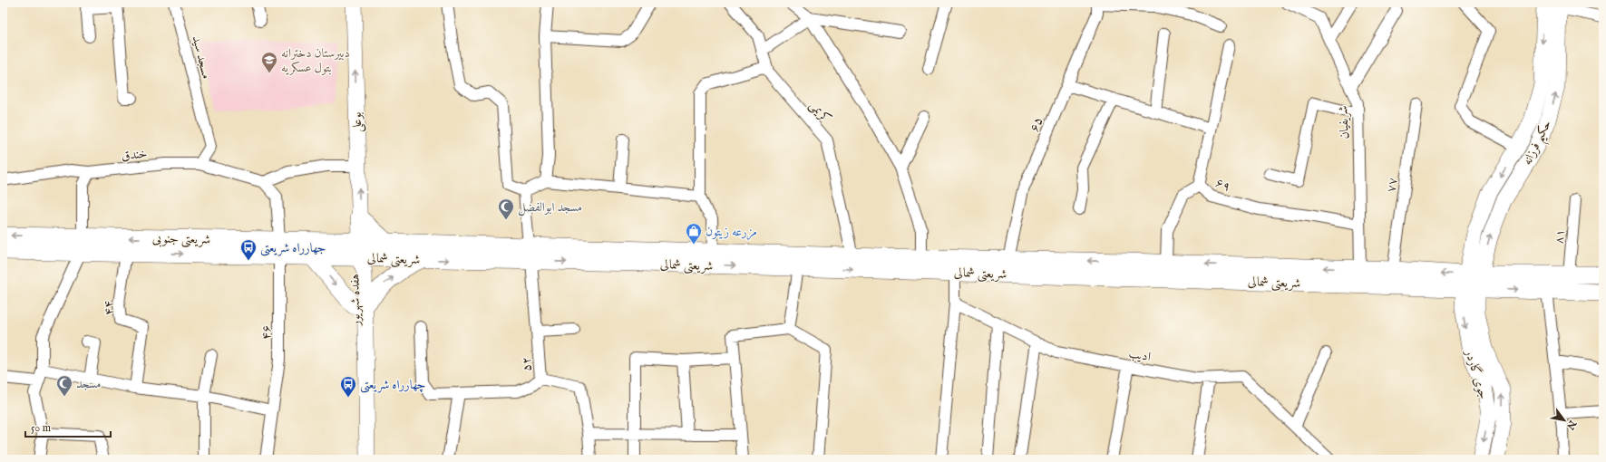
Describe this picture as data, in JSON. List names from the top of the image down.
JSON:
{
  "streets": {
    "main road": ["شریعتی جنوبی", "شریعتی شمالی"],
    "street": [
      "مسجد سید",
      "کریمی",
      "بوعلی",
      "شریفیان",
      "۶۵",
      "حکیم فرزانه",
      "خندق",
      "۶۹",
      "۷۷",
      "۸۱",
      "هفده شهریور",
      "۴۴",
      "۴۶",
      "ادیب",
      "۵۲",
      "جوی گاردر"
    ]
  },
  "crossings": [
    ["مسجد سید", "خندق"],
    ["کریمی", "شریعتی شمالی"],
    ["بوعلی", "شریعتی جنوبی"],
    ["بوعلی", "شریعتی شمالی"],
    ["بوعلی", "هفده شهریور"],
    ["شریفیان", "۶۹"],
    ["شریفیان", "شریعتی شمالی"],
    ["۶۵", "شریعتی شمالی"],
    ["حکیم فرزانه", "شریعتی شمالی"],
    ["حکیم فرزانه", "جوی گاردر"],
    ["خندق", "۴۶"],
    ["۷۷", "شریعتی شمالی"],
    ["۸۱", "شریعتی شمالی"],
    ["شریعتی جنوبی", "شریعتی شمالی"],
    ["شریعتی جنوبی", "هفده شهریور"],
    ["شریعتی جنوبی", "۴۴"],
    ["شریعتی جنوبی", "۴۶"],
    ["شریعتی شمالی", "هفده شهریور"],
    ["شریعتی شمالی", "۵۲"],
    ["شریعتی شمالی", "جوی گاردر"]
  ],
  "one_way": ["بوعلی"],
  "places": {
    "school or university": ["دبیرستان دخترانه بتول عسکریه"],
    "mosque": ["مسجد ابوالفضل", "مسجد"],
    "shop": ["مزرعه زیتون"],
    "bus stop": ["جهارراه شریعتی", "چهارراه شریعتی"]
  },
  "scale_bar": "50 m",
  "north": "bottom right"
}
